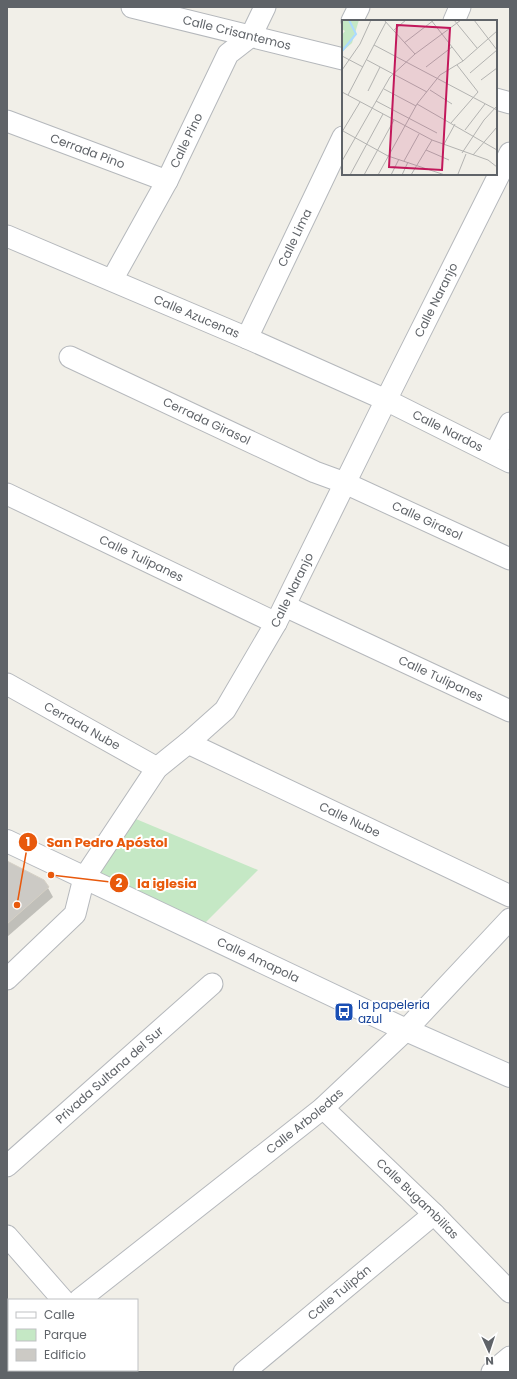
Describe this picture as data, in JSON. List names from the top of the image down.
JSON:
{
  "streets": {
    "street": [
      "Calle Crisantemos",
      "Calle Pino",
      "Cerrada Pino",
      "Calle Lima",
      "Calle Naranjo",
      "Calle Azucenas",
      "Cerrada Girasol",
      "Calle Nardos",
      "Calle Girasol",
      "Calle Tulipanes",
      "Cerrada Nube",
      "Calle Nube",
      "Calle Amapola",
      "Privada Sultana del Sur",
      "Calle Arboledas",
      "Calle Bugambilias",
      "Calle Tulipán"
    ]
  },
  "crossings": [
    ["Calle Crisantemos", "Calle Pino"],
    ["Calle Pino", "Cerrada Pino"],
    ["Calle Pino", "Calle Azucenas"],
    ["Calle Lima", "Calle Azucenas"],
    ["Calle Naranjo", "Calle Azucenas"],
    ["Calle Naranjo", "Cerrada Girasol"],
    ["Calle Naranjo", "Calle Nardos"],
    ["Calle Naranjo", "Calle Girasol"],
    ["Calle Naranjo", "Calle Tulipanes"],
    ["Calle Naranjo", "Cerrada Nube"],
    ["Calle Naranjo", "Calle Nube"],
    ["Calle Naranjo", "Calle Amapola"],
    ["Calle Azucenas", "Calle Nardos"],
    ["Cerrada Girasol", "Calle Girasol"],
    ["Calle Amapola", "Calle Arboledas"],
    ["Calle Arboledas", "Calle Bugambilias"],
    ["Calle Bugambilias", "Calle Tulipán"]
  ],
  "places": {
    "other": ["la iglesia", "San Pedro Apóstol"],
    "bus stop": ["la papeleria azul"]
  },
  "legend": ["Calle", "Parque", "Edificio"],
  "north": "bottom"
}
